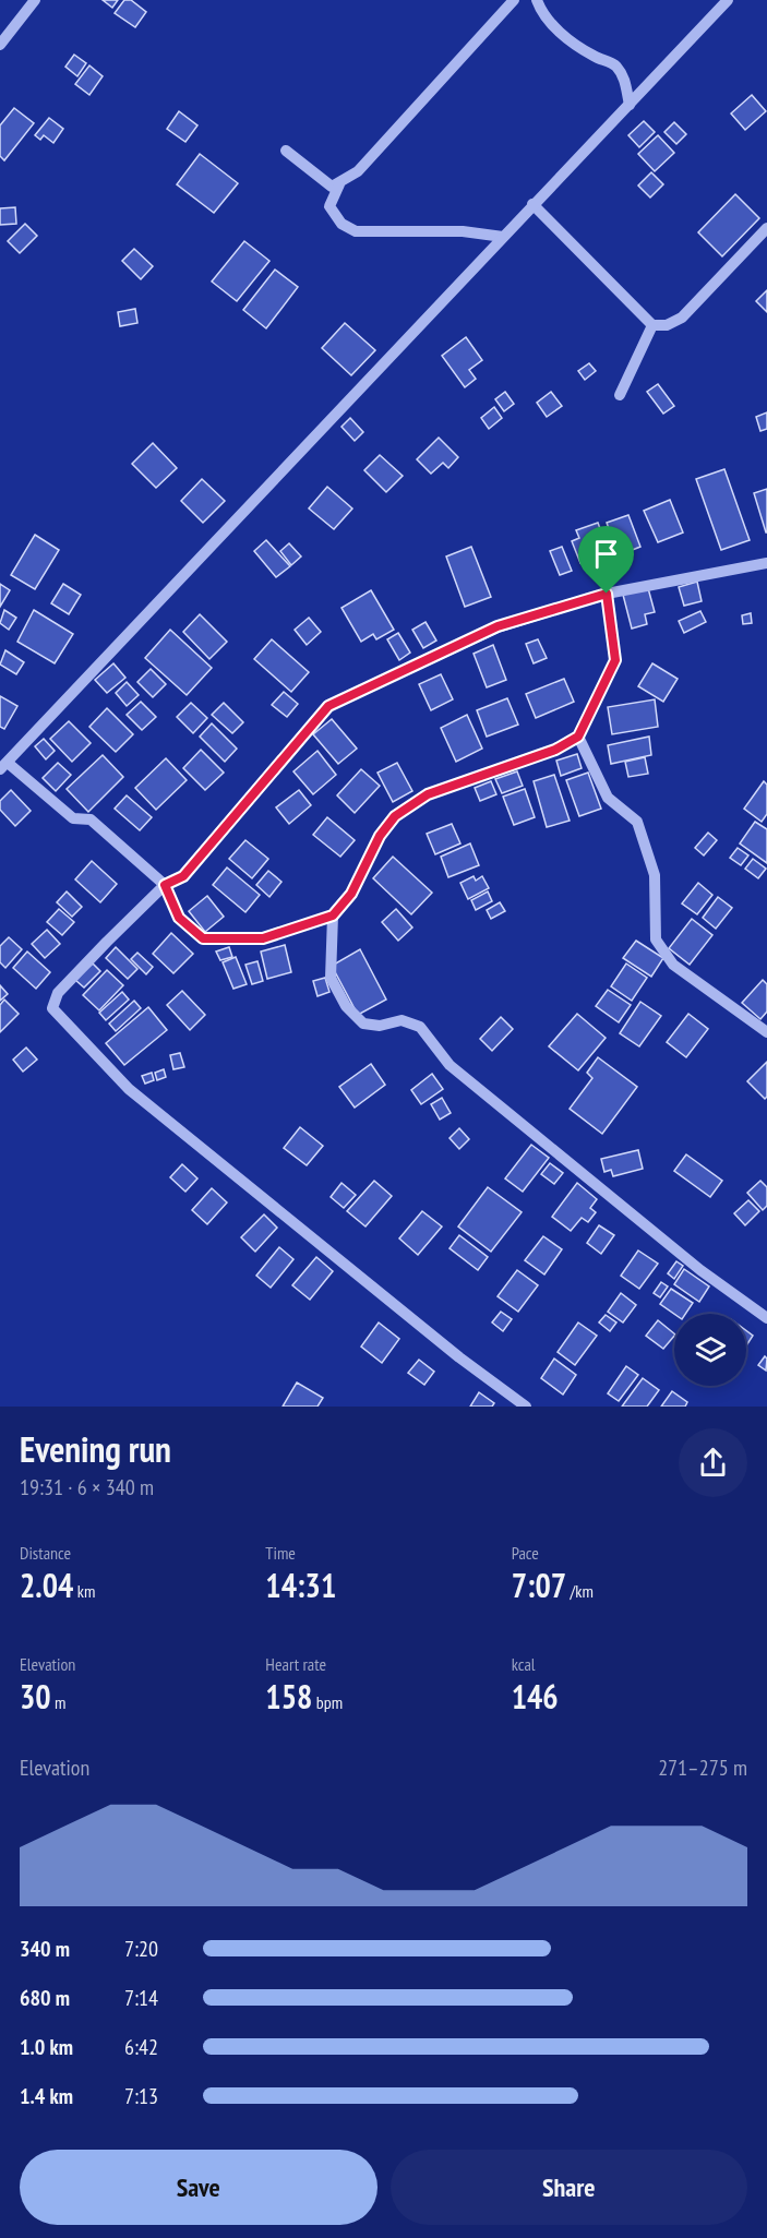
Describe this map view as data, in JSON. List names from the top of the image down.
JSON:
{
  "page": {
    "heading": ["Evening run", "19:31 · 6 × 340 m"],
    "stats": [
      ["Distance", "2.04 km"],
      ["Time", "14:31"],
      ["Pace", "7:07 /km"],
      ["Elevation", "30 m"],
      ["Heart rate", "158 bpm"],
      ["kcal", "146"]
    ],
    "chart": ["Elevation", "271–275 m"],
    "list": [
      {
        "name": "340 m",
        "note": "7:20"
      },
      {
        "name": "680 m",
        "note": "7:14"
      },
      {
        "name": "1.0 km",
        "note": "6:42"
      },
      {
        "name": "1.4 km",
        "note": "7:13"
      }
    ],
    "buttons": ["Save", "Share"]
  }
}
